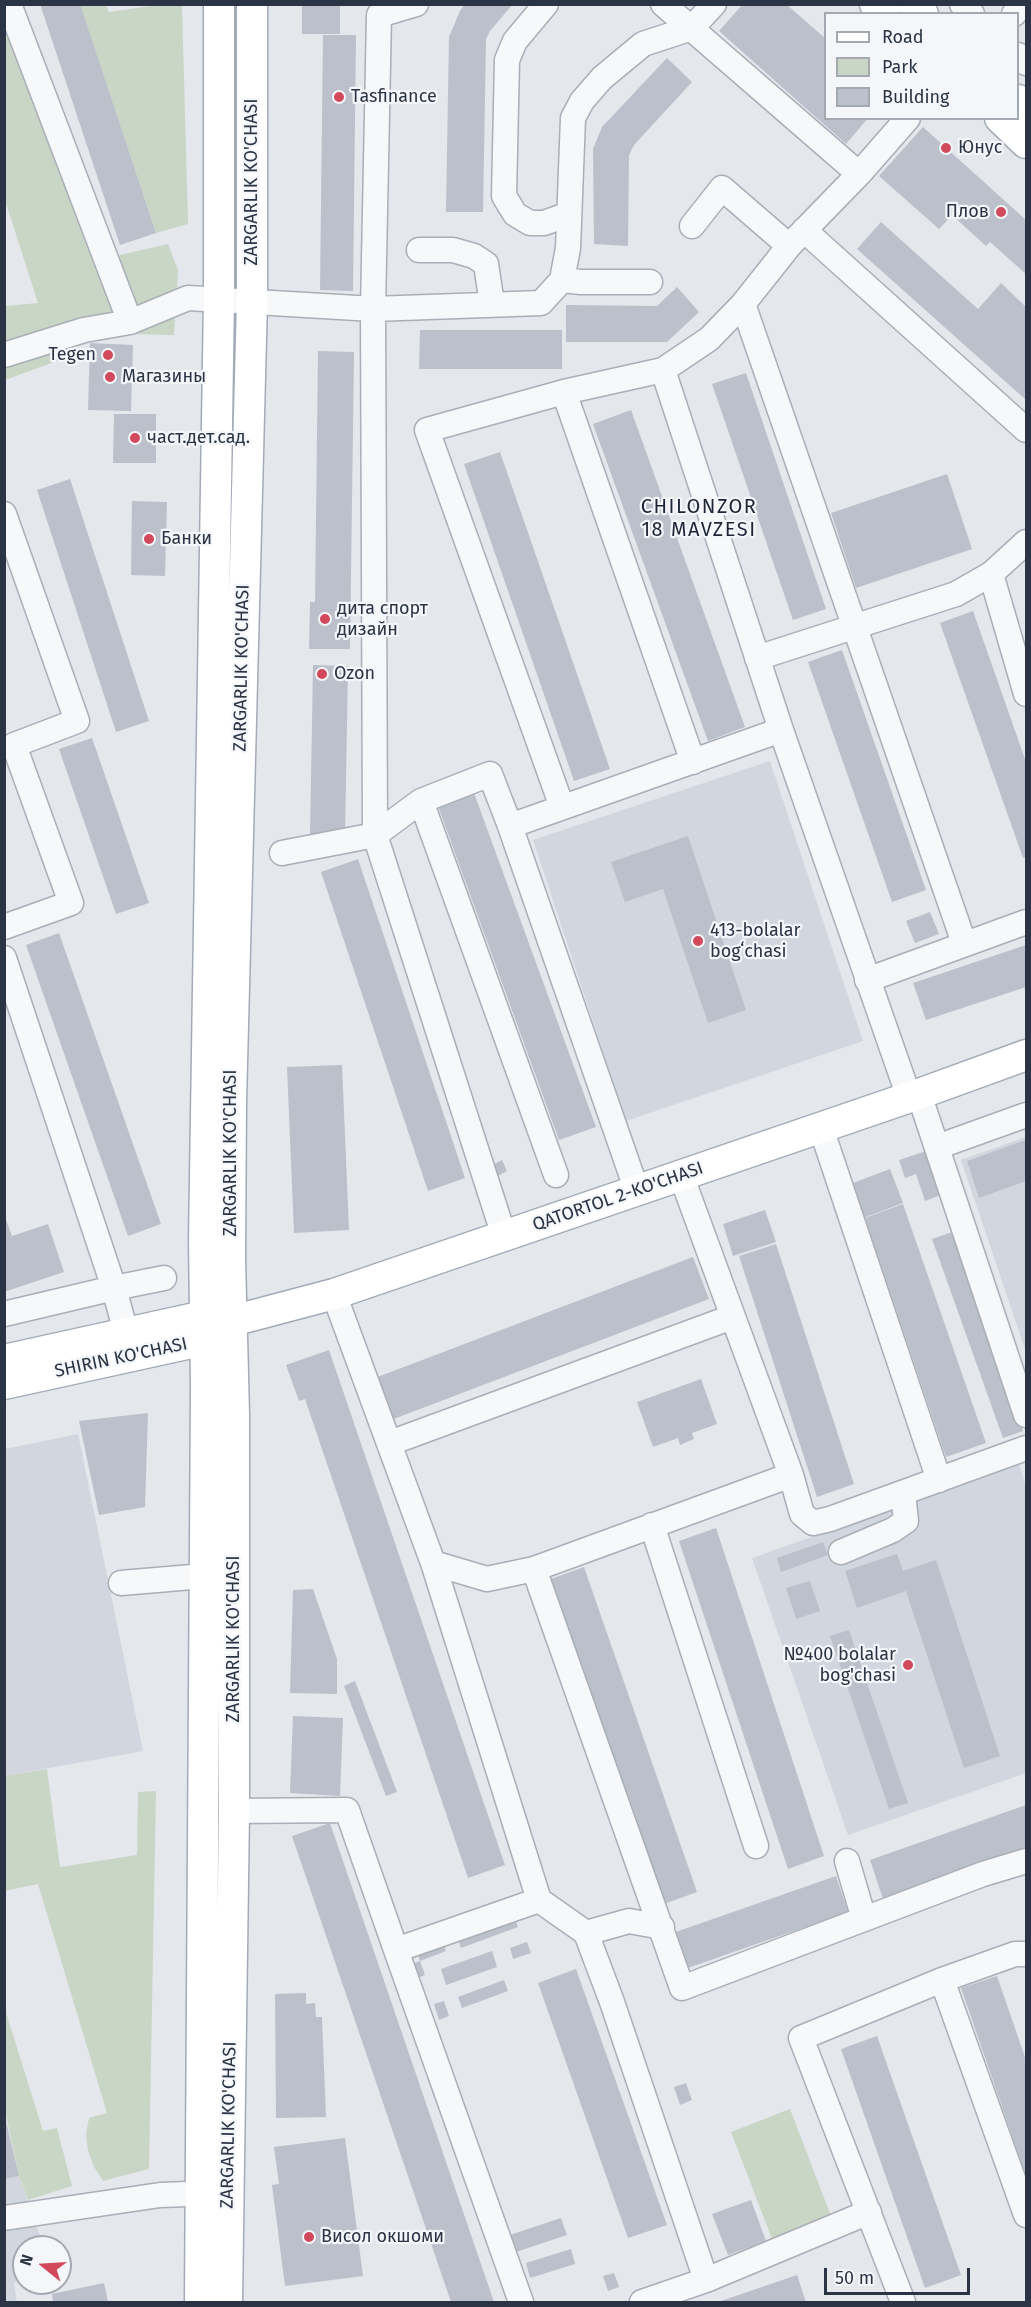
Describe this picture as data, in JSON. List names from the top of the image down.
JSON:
{
  "streets": {
    "main road": ["ZARGARLIK KO'CHASI", "QATORTOL 2-KO'CHASI", "SHIRIN KO'CHASI"]
  },
  "crossings": [
    ["ZARGARLIK KO'CHASI", "QATORTOL 2-KO'CHASI"],
    ["ZARGARLIK KO'CHASI", "SHIRIN KO'CHASI"],
    ["QATORTOL 2-KO'CHASI", "SHIRIN KO'CHASI"]
  ],
  "districts": ["CHILONZOR 18 MAVZESI"],
  "places": [
    "Tasfinance",
    "Юнус",
    "Плов",
    "Tegen",
    "Магазины",
    "част.дет.сад.",
    "Банки",
    "дита спорт дизайн",
    "Ozon",
    "413-bolalar bogʻchasi",
    "№400 bolalar bog'chasi",
    "Висол окшоми"
  ],
  "legend": ["Road", "Park", "Building"],
  "scale_bar": "50 m",
  "north": "left"
}
